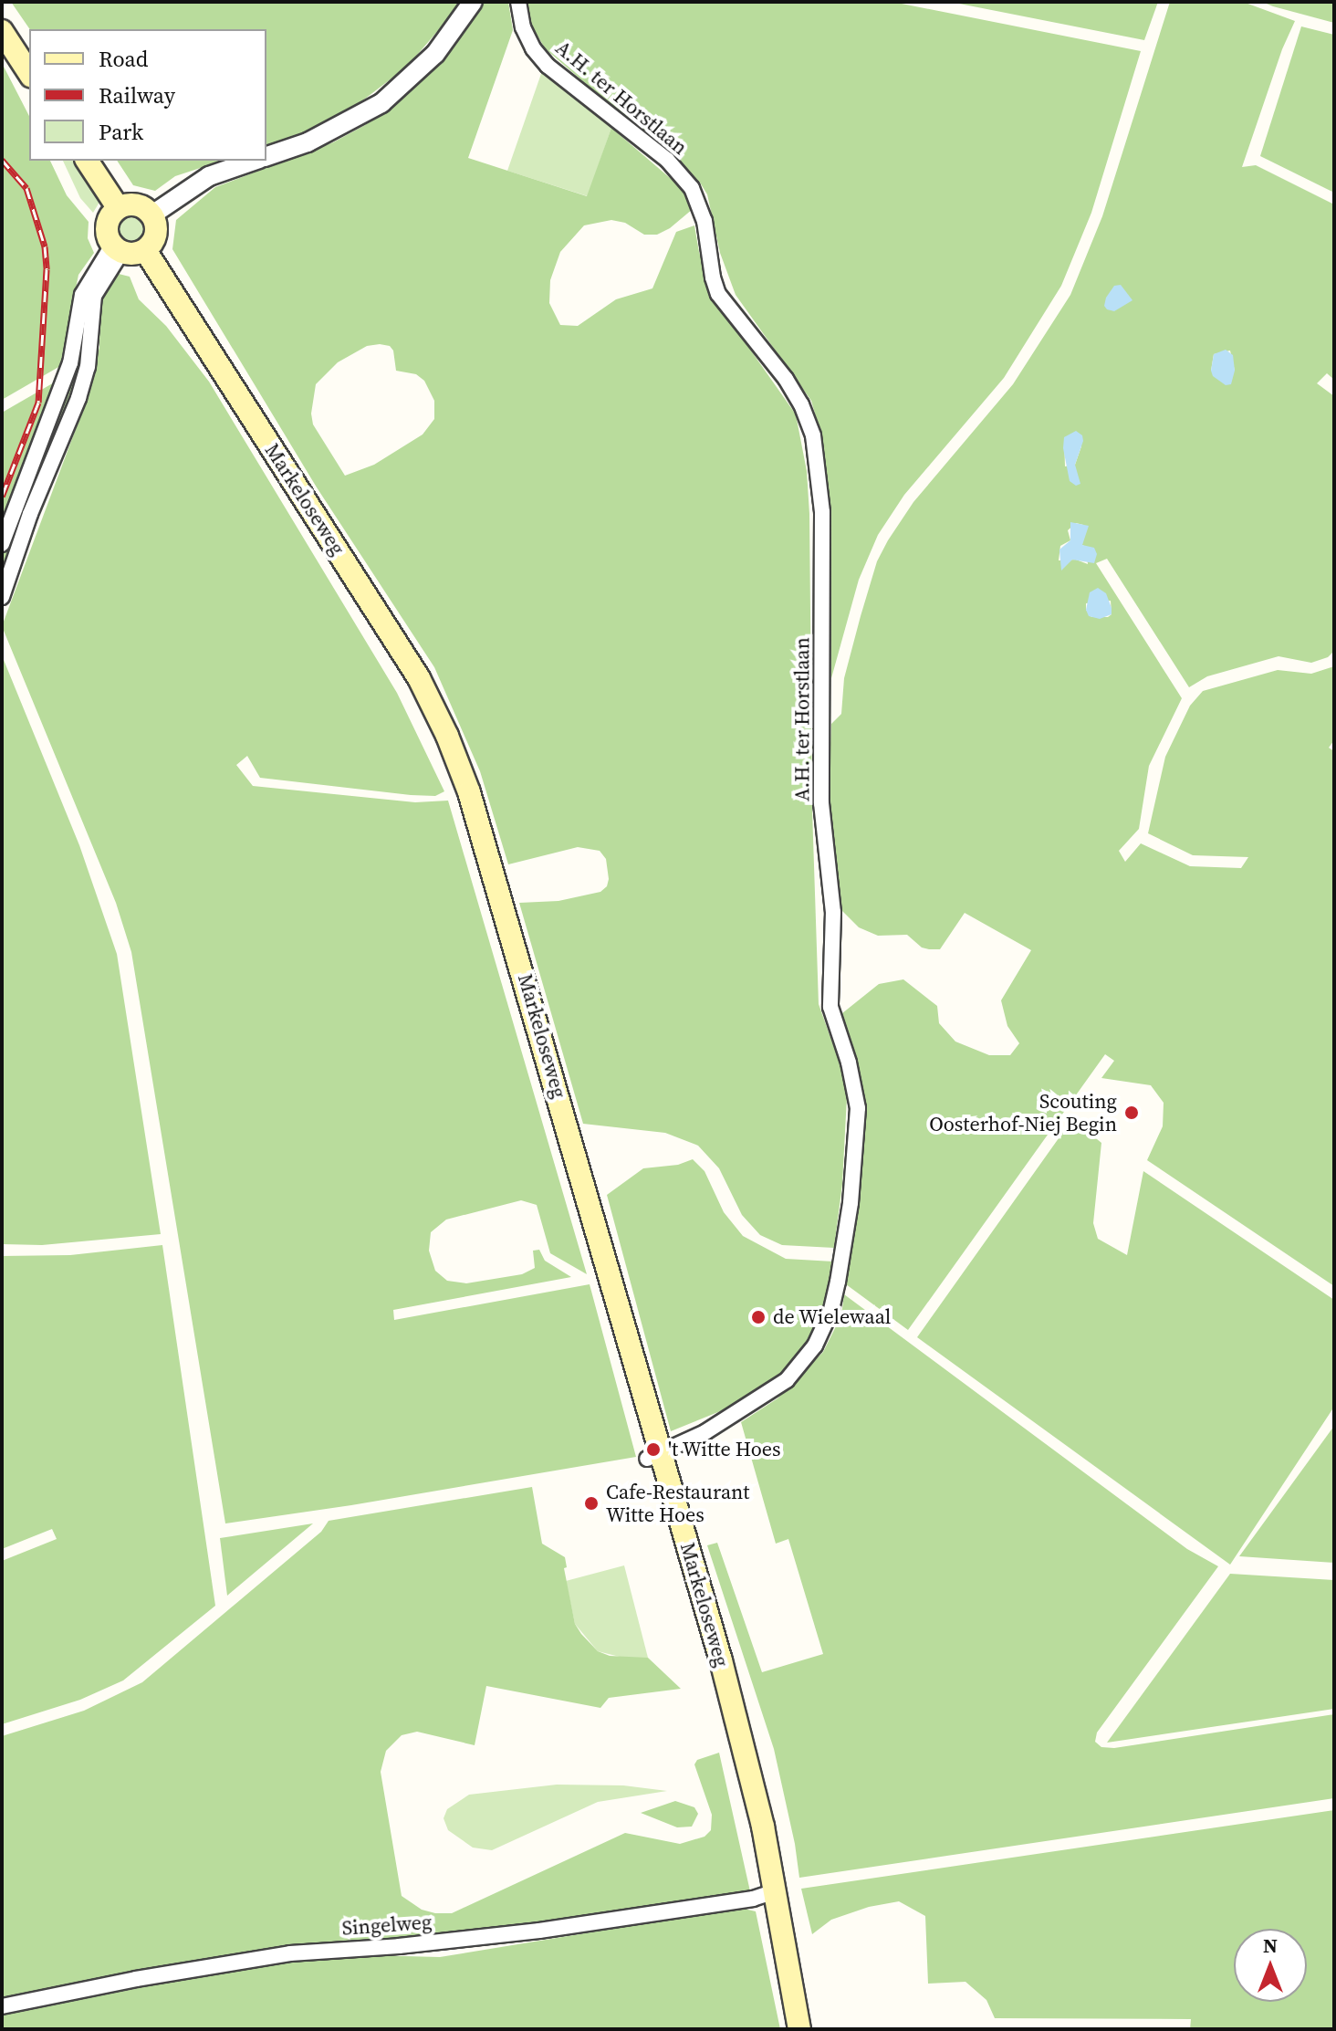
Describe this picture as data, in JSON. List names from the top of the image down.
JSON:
{
  "streets": {
    "main road": ["Markeloseweg"],
    "street": ["A.H. ter Horstlaan", "Singelweg"]
  },
  "crossings": [
    ["A.H. ter Horstlaan", "Markeloseweg"],
    ["Markeloseweg", "Singelweg"]
  ],
  "places": [
    "Scouting Oosterhof-Niej Begin",
    "de Wielewaal",
    "'t Witte Hoes",
    "Cafe-Restaurant Witte Hoes"
  ],
  "legend": ["Road", "Railway", "Park"],
  "north": "top"
}
